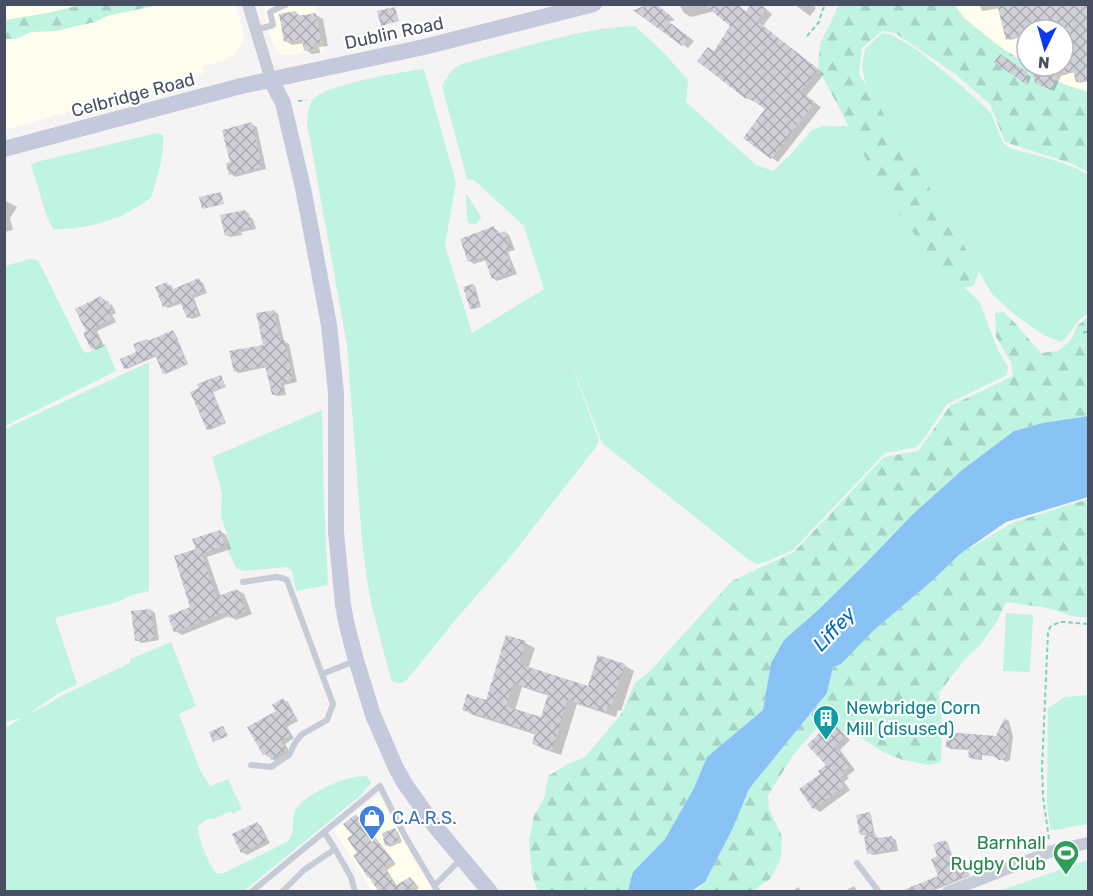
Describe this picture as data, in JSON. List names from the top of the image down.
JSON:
{
  "streets": {
    "main road": ["Dublin Road", "Celbridge Road"]
  },
  "crossings": [
    ["Dublin Road", "Celbridge Road"]
  ],
  "water": ["Liffey"],
  "places": {
    "building": ["Newbridge Corn Mill (disused)"],
    "shop": ["C.A.R.S."],
    "sports": ["Barnhall Rugby Club"]
  },
  "north": "bottom"
}
